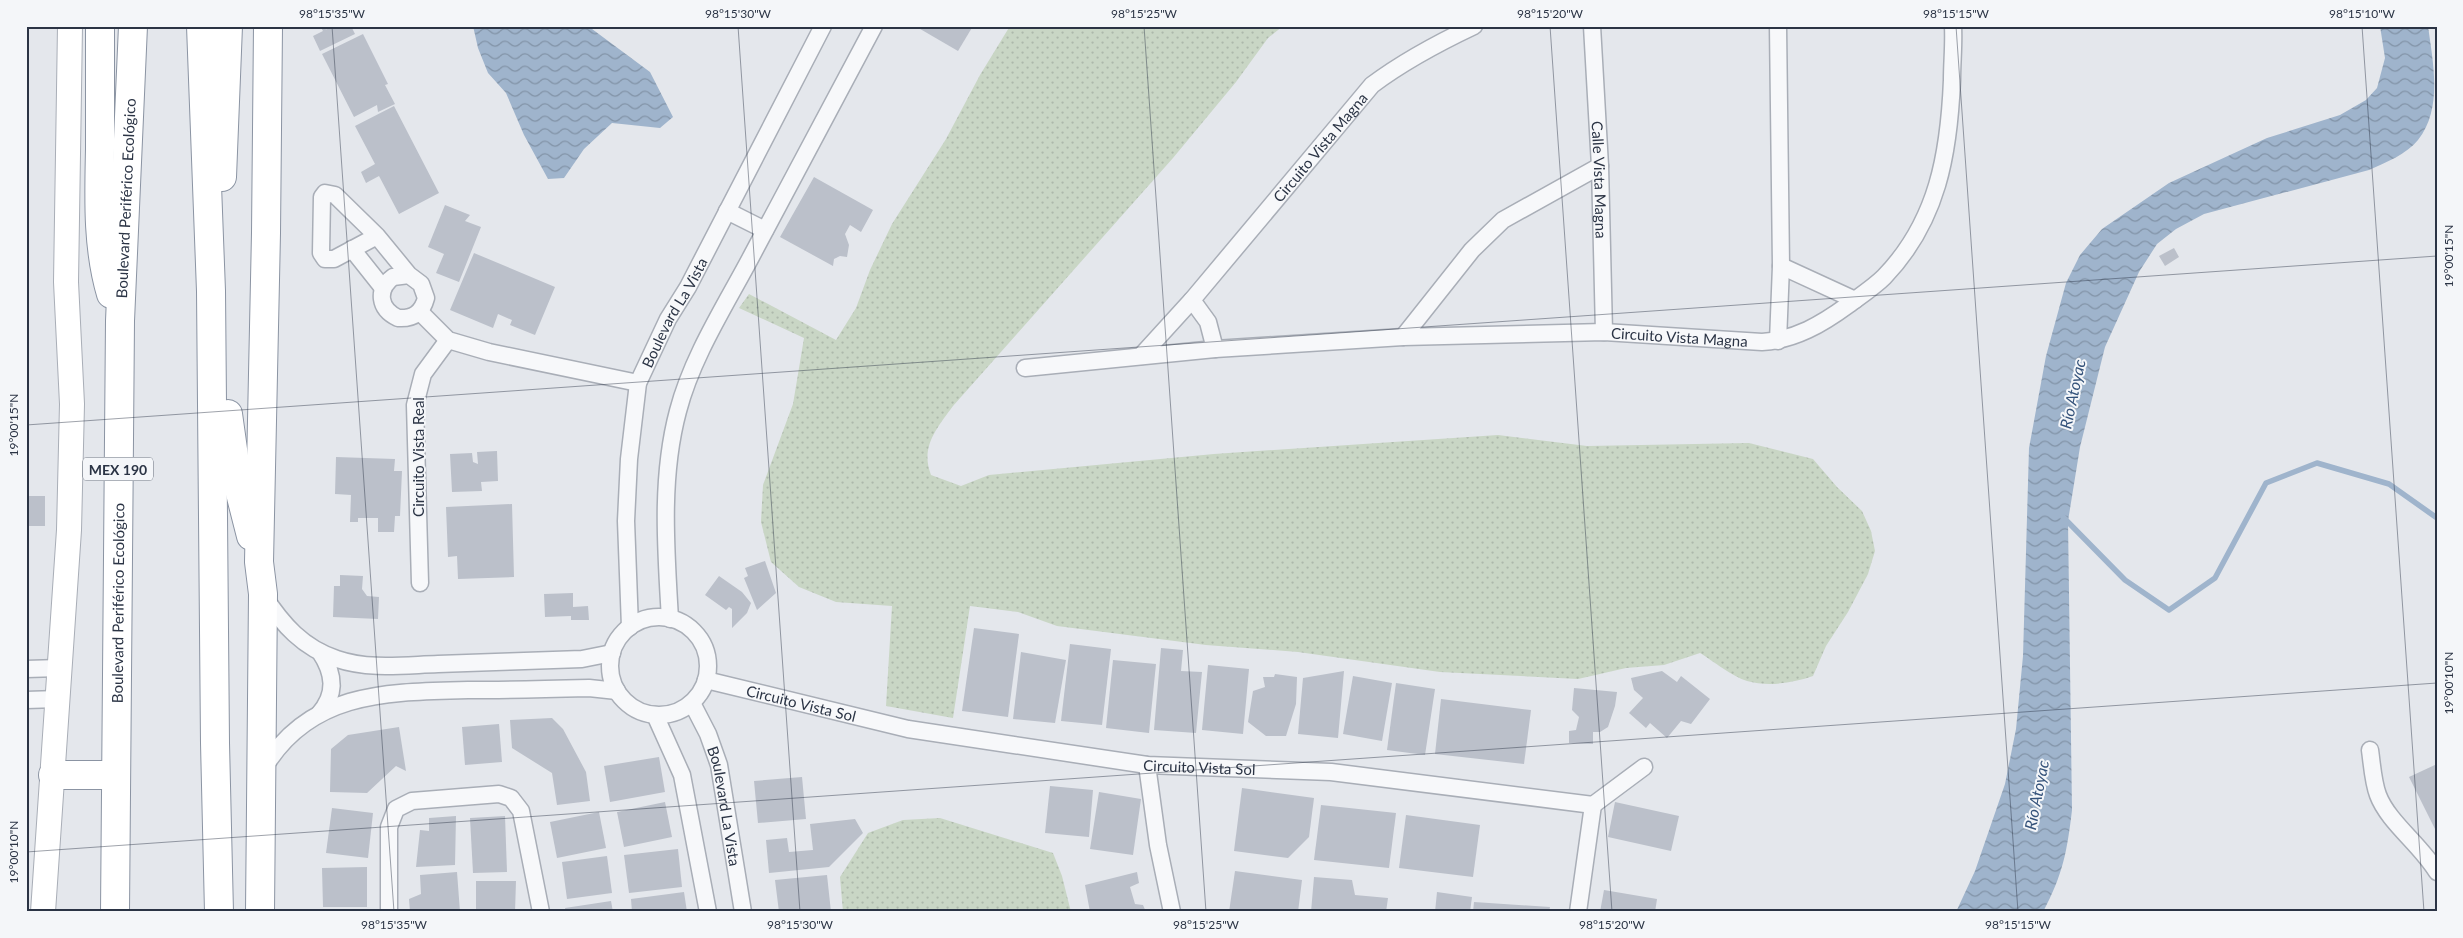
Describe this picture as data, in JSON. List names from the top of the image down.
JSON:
{
  "streets": {
    "highway": ["Boulevard Periférico Ecológico", "MEX 190"],
    "street": [
      "Circuito Vista Magna",
      "Calle Vista Magna",
      "Boulevard La Vista",
      "Circuito Vista Real",
      "Circuito Vista Sol"
    ]
  },
  "crossings": [
    ["Circuito Vista Magna", "Calle Vista Magna"],
    ["Boulevard La Vista", "Circuito Vista Sol"]
  ],
  "water": ["Río Atoyac"],
  "coordinates": [
    "98°15'35\"W",
    "98°15'30\"W",
    "98°15'25\"W",
    "98°15'20\"W",
    "98°15'15\"W",
    "98°15'10\"W",
    "19°00'15\"N",
    "19°00'10\"N"
  ]
}
